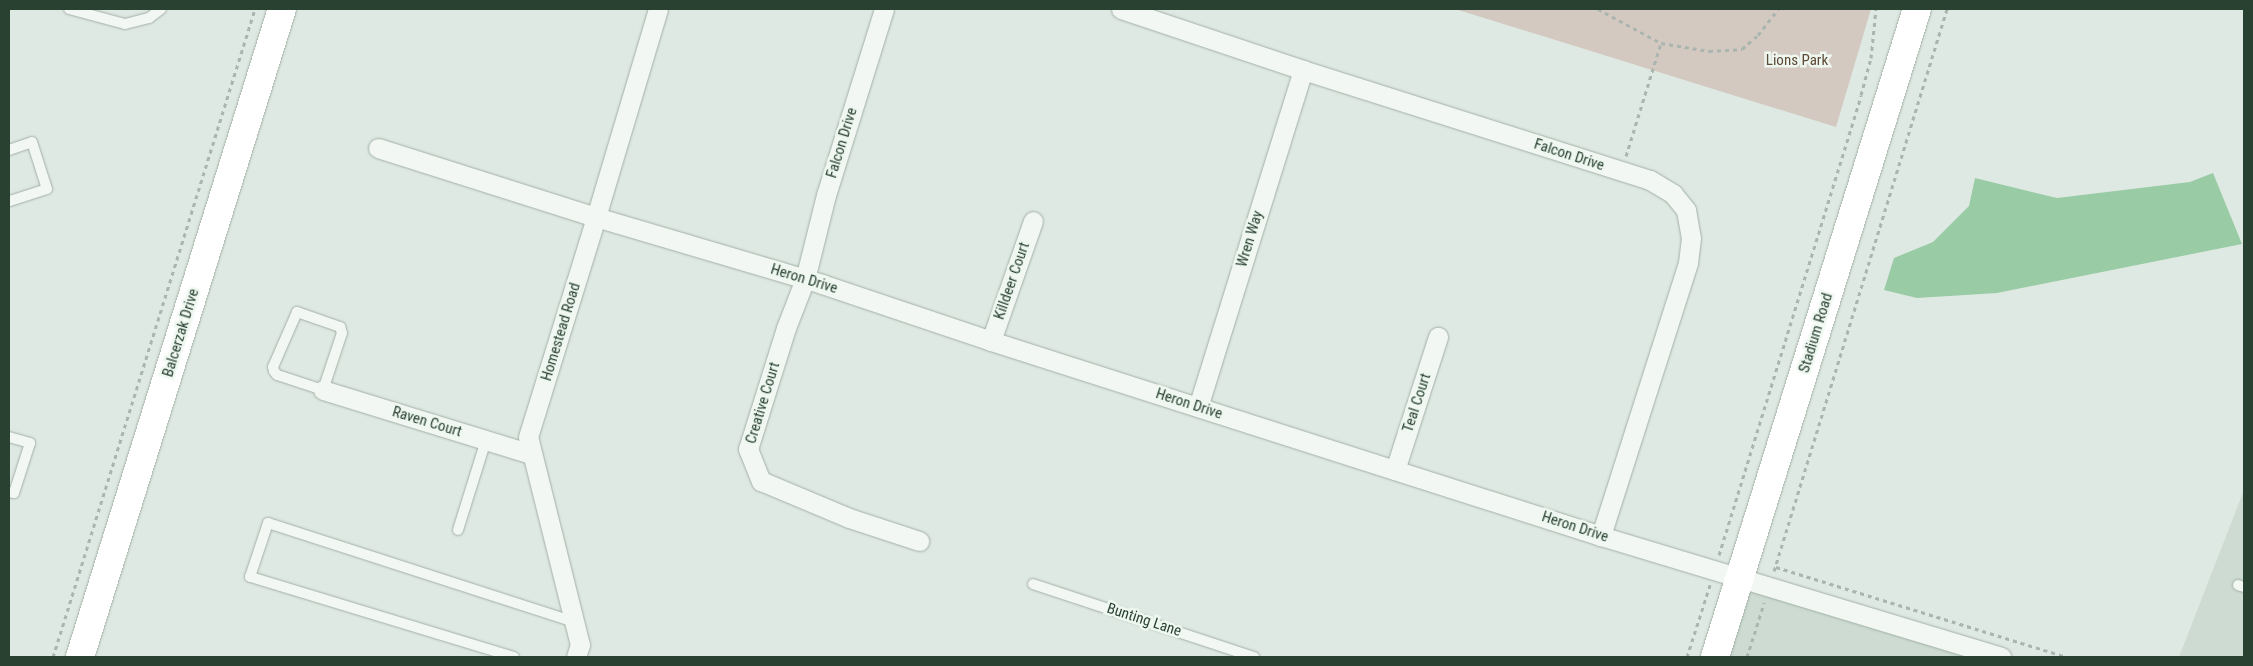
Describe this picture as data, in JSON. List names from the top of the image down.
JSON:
{
  "streets": {
    "street": [
      "Falcon Drive",
      "Wren Way",
      "Heron Drive",
      "Killdeer Court",
      "Homestead Road",
      "Balcerzak Drive",
      "Stadium Road",
      "Creative Court",
      "Teal Court",
      "Raven Court"
    ],
    "lane": ["Bunting Lane"]
  },
  "crossings": [
    ["Falcon Drive", "Wren Way"],
    ["Falcon Drive", "Heron Drive"],
    ["Falcon Drive", "Creative Court"],
    ["Wren Way", "Heron Drive"],
    ["Heron Drive", "Killdeer Court"],
    ["Heron Drive", "Homestead Road"],
    ["Heron Drive", "Stadium Road"],
    ["Heron Drive", "Creative Court"],
    ["Heron Drive", "Teal Court"],
    ["Homestead Road", "Raven Court"]
  ],
  "parks": ["Lions Park"]
}
